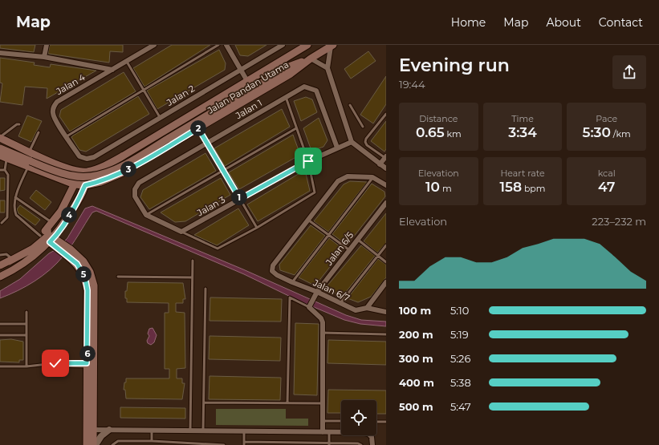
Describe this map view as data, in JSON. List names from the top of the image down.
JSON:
{
  "streets": {
    "main road": ["Jalan Pandan Utama"],
    "street": [
      "Jalan 4",
      "Jalan 2",
      "Jalan 1",
      "Jalan 3",
      "Jalan 6/5",
      "Jalan 6/7"
    ]
  },
  "crossings": [
    ["Jalan 4", "Jalan 2"],
    ["Jalan 1", "Jalan 3"],
    ["Jalan 6/5", "Jalan 6/7"]
  ],
  "page": {
    "header": "Map",
    "nav": [
      "Home",
      "Map",
      "About",
      "Contact"
    ],
    "heading": ["Evening run", "19:44"],
    "stats": [
      ["Distance", "0.65 km"],
      ["Time", "3:34"],
      ["Pace", "5:30 /km"],
      ["Elevation", "10 m"],
      ["Heart rate", "158 bpm"],
      ["kcal", "47"]
    ],
    "pins": [
      "2",
      "3",
      "1",
      "4",
      "5",
      "6"
    ],
    "chart": ["Elevation", "223–232 m"],
    "list": [
      {
        "name": "100 m",
        "note": "5:10"
      },
      {
        "name": "200 m",
        "note": "5:19"
      },
      {
        "name": "300 m",
        "note": "5:26"
      },
      {
        "name": "400 m",
        "note": "5:38"
      },
      {
        "name": "500 m",
        "note": "5:47"
      }
    ]
  }
}
